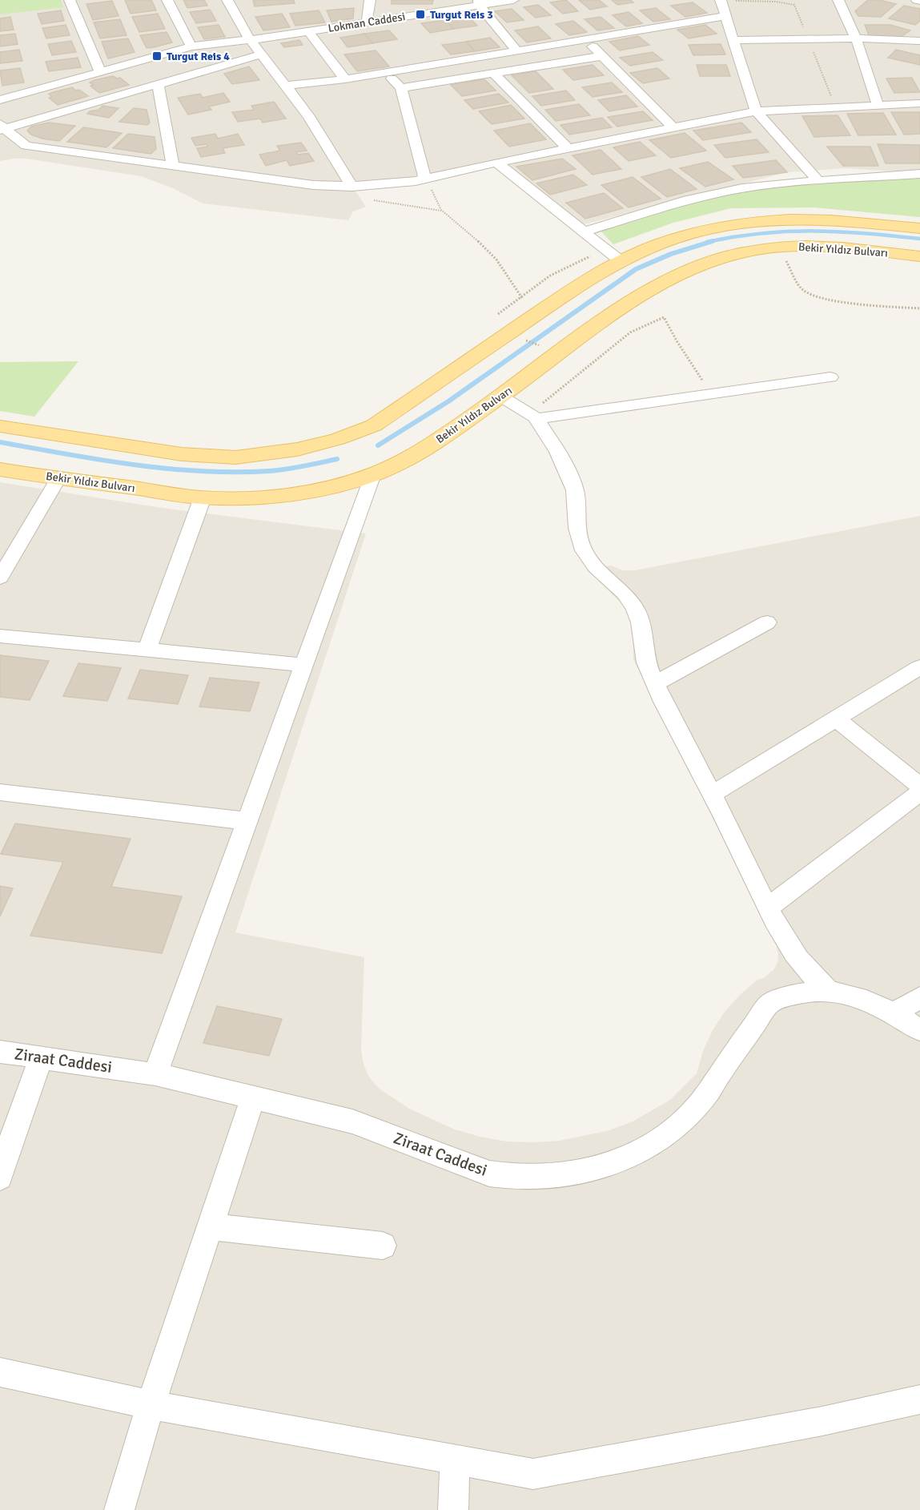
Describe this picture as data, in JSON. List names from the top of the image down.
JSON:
{
  "streets": {
    "main road": ["Bekir Yıldız Bulvarı"],
    "street": ["Lokman Caddesi", "Ziraat Caddesi"]
  },
  "places": {
    "transit": ["Turgut Reis 3", "Turgut Reis 4"]
  }
}
